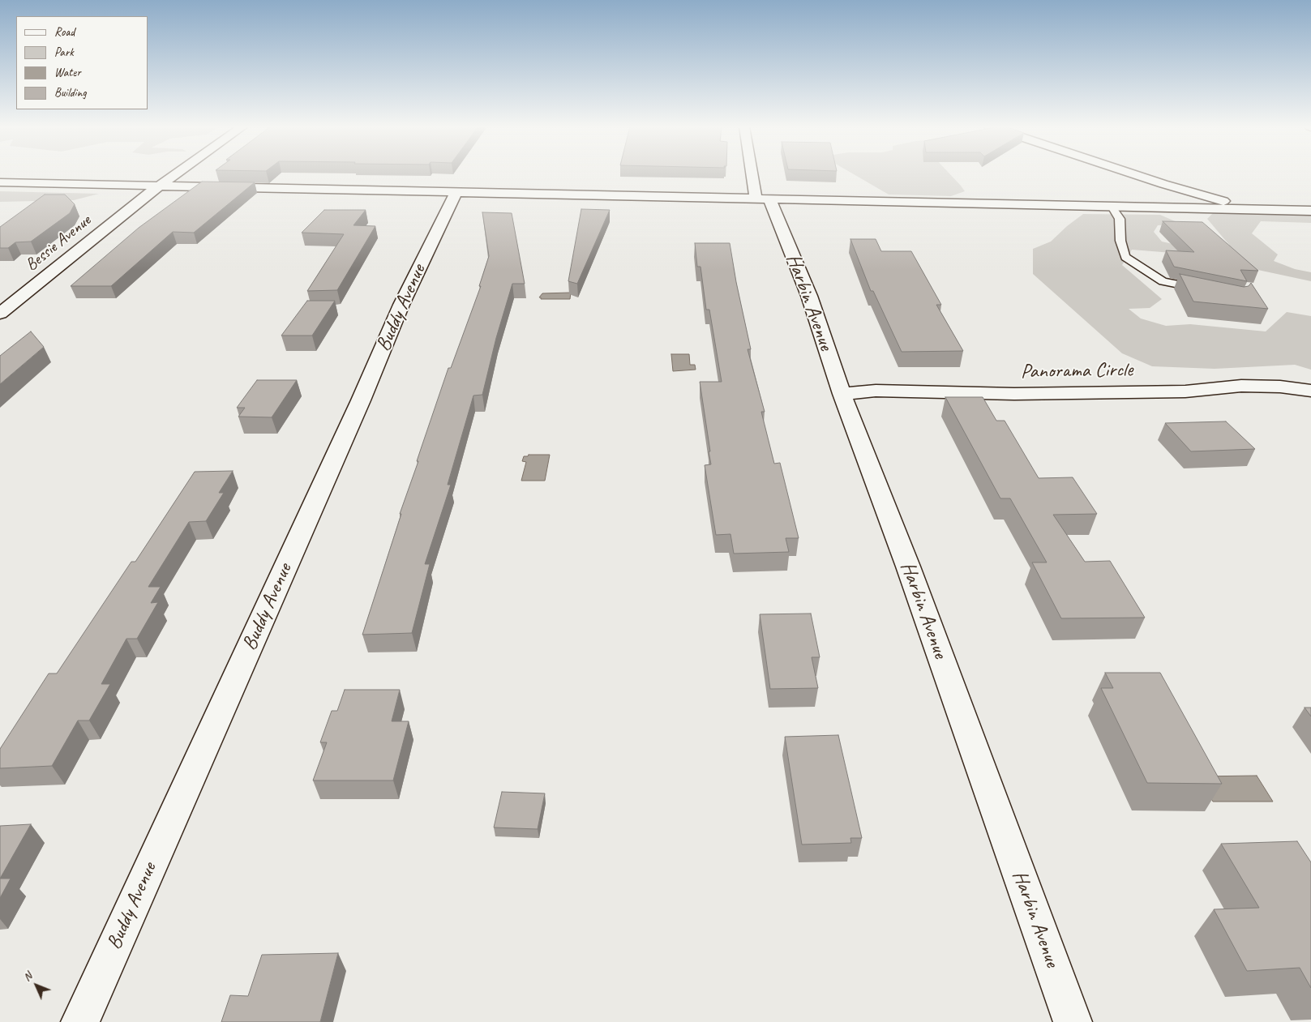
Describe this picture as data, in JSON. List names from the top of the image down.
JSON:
{
  "streets": {
    "street": [
      "Bessie Avenue",
      "Harbin Avenue",
      "Buddy Avenue",
      "Panorama Circle"
    ]
  },
  "crossings": [
    ["Harbin Avenue", "Panorama Circle"]
  ],
  "legend": [
    "Road",
    "Park",
    "Water",
    "Building"
  ],
  "north": "top left"
}
